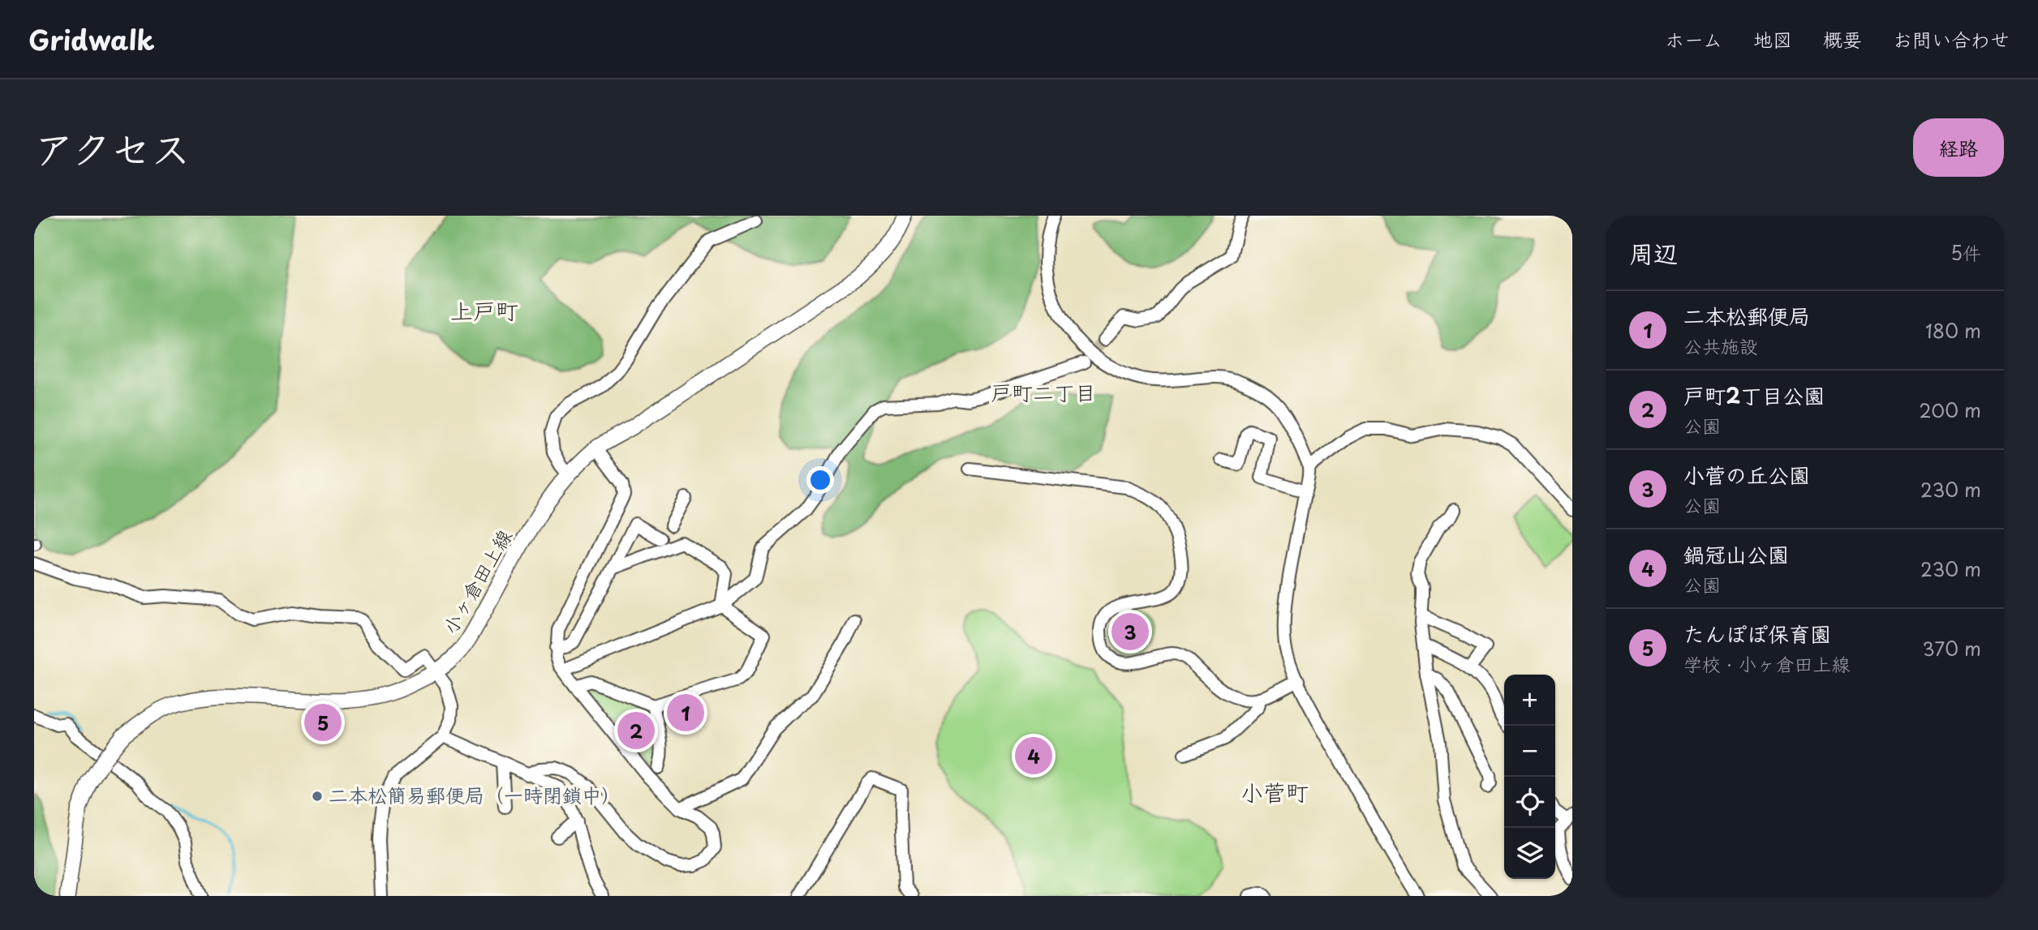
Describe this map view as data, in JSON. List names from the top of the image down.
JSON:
{
  "streets": {
    "main road": ["小ヶ倉田上線"]
  },
  "districts": ["上戸町", "戸町二丁目", "小菅町"],
  "places": ["二本松簡易郵便局（一時閉鎖中）"],
  "page": {
    "header": "Gridwalk",
    "nav": [
      "ホーム",
      "地図",
      "概要",
      "お問い合わせ"
    ],
    "title": "アクセス",
    "buttons": "経路",
    "heading": ["周辺", "5件"],
    "list": [
      {
        "mark": "1",
        "name": "二本松郵便局",
        "note": "公共施設",
        "value": "180 m"
      },
      {
        "mark": "2",
        "name": "戸町2丁目公園",
        "note": "公園",
        "value": "200 m"
      },
      {
        "mark": "3",
        "name": "小菅の丘公園",
        "note": "公園",
        "value": "230 m"
      },
      {
        "mark": "4",
        "name": "鍋冠山公園",
        "note": "公園",
        "value": "230 m"
      },
      {
        "mark": "5",
        "name": "たんぽぽ保育園",
        "note": "学校 · 小ヶ倉田上線",
        "value": "370 m"
      }
    ],
    "pins": [
      "3",
      "1",
      "5",
      "2",
      "4"
    ],
    "map_buttons": ["+", "−"]
  }
}
